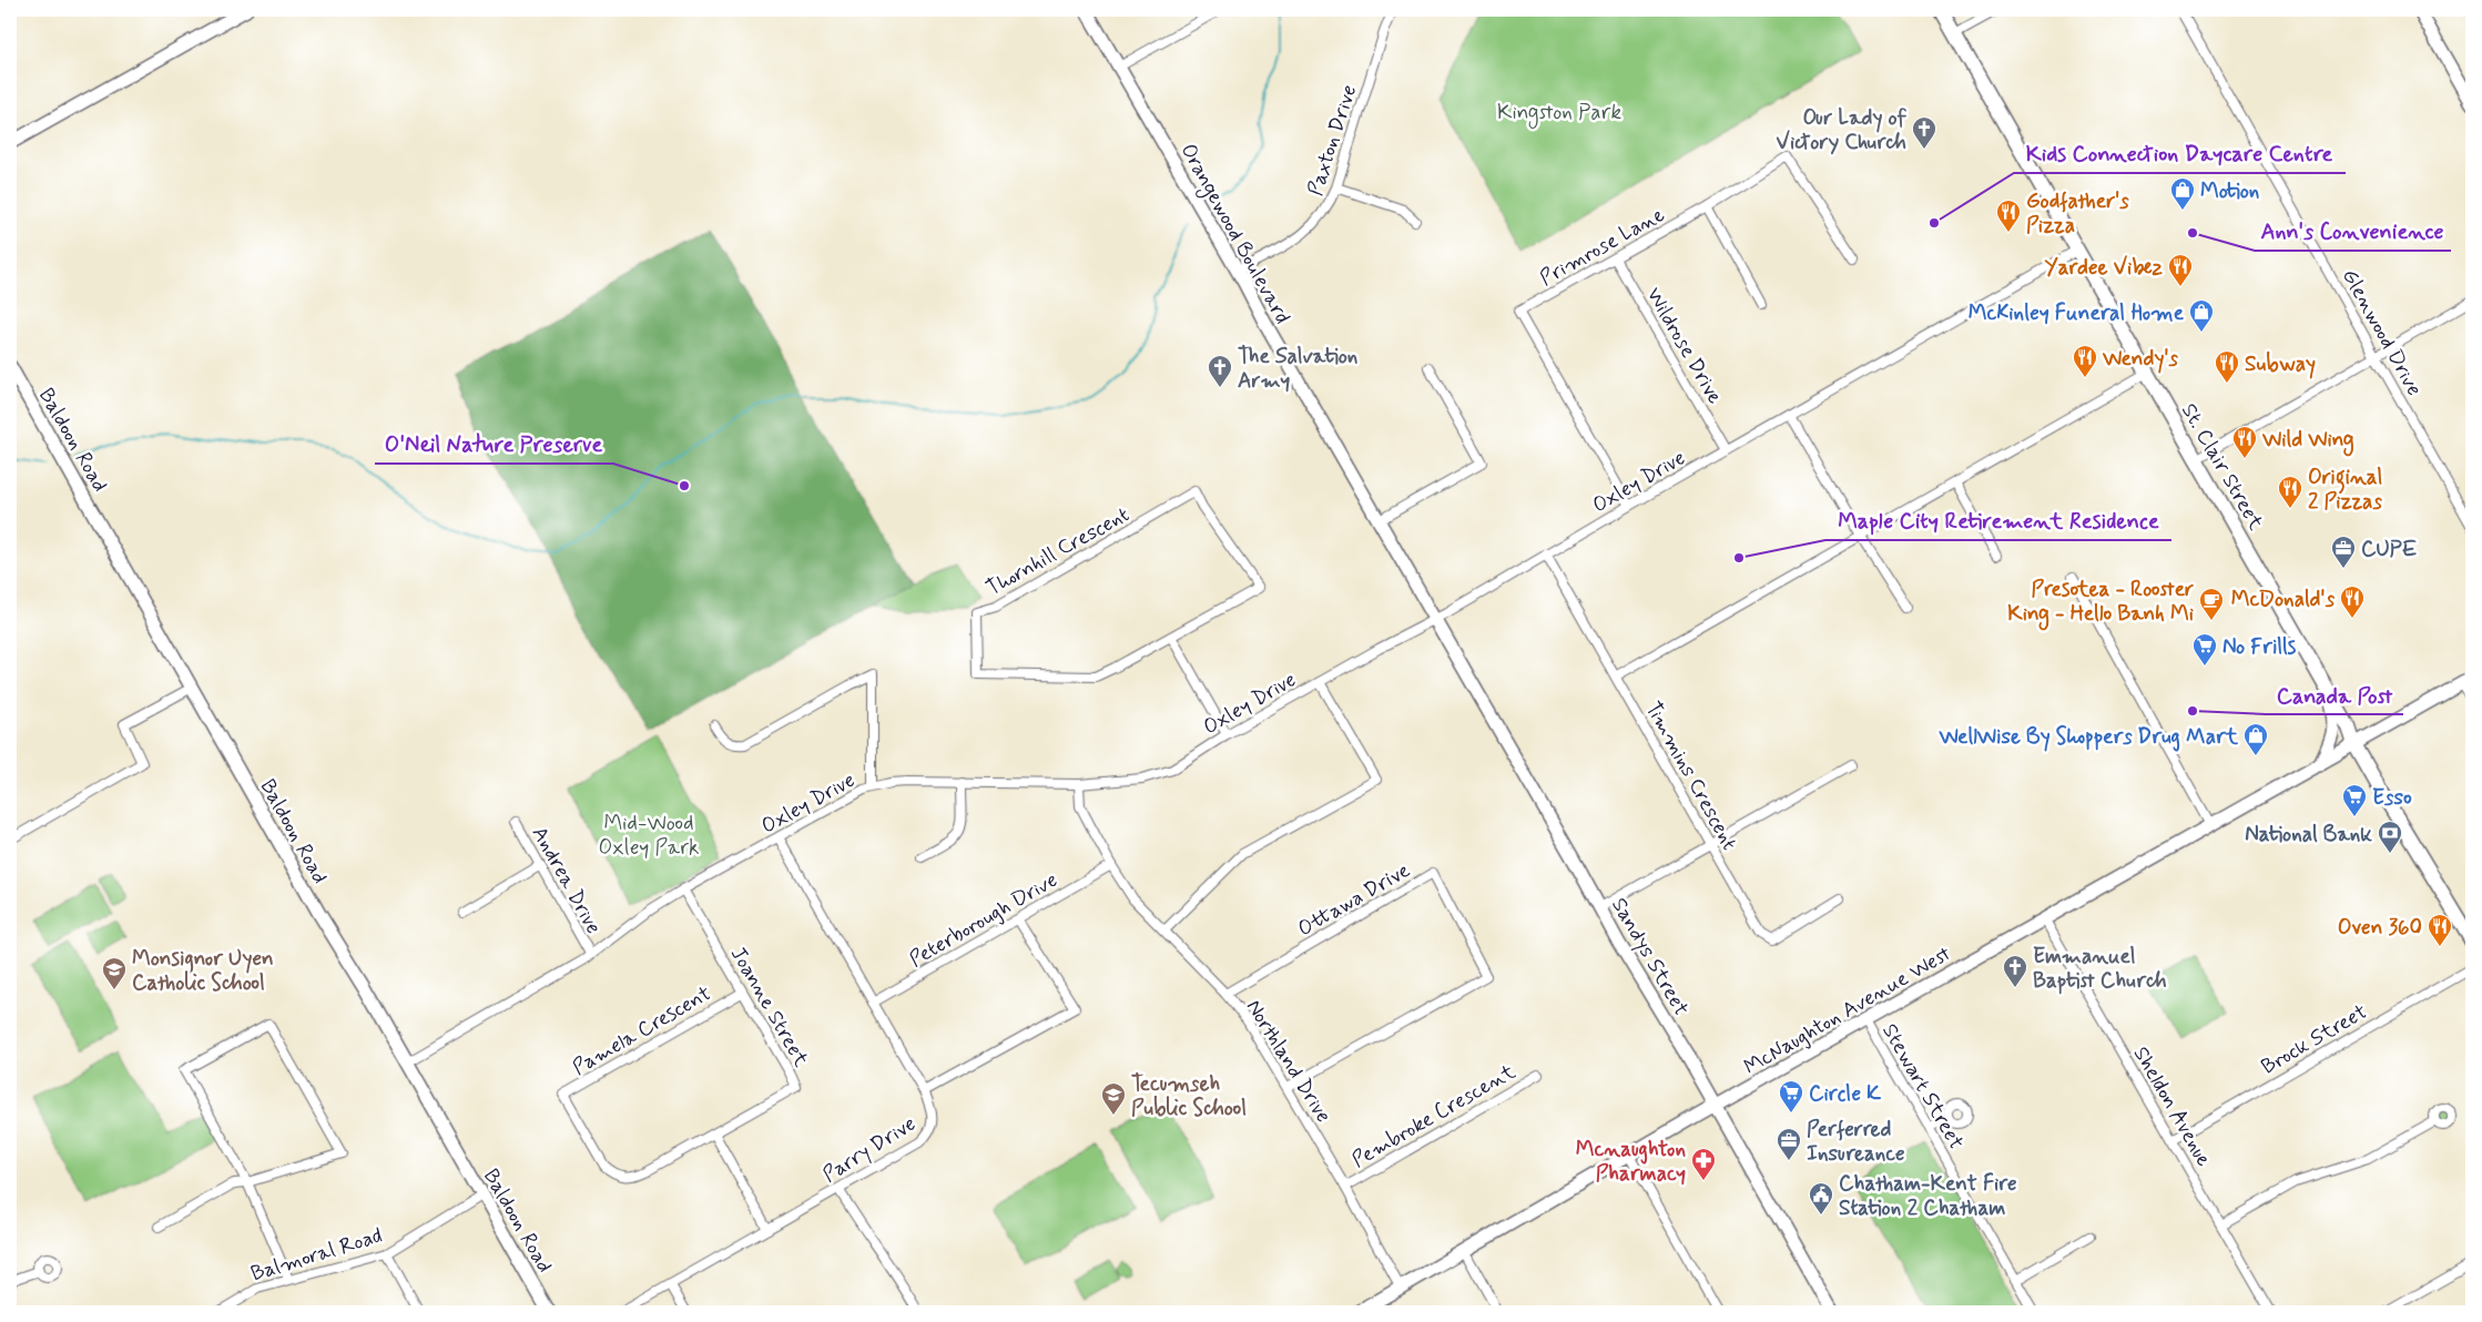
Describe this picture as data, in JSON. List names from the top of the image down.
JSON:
{
  "streets": {
    "main road": ["St. Clair Street"],
    "street": [
      "Paxton Drive",
      "Orangewood Boulevard",
      "Primrose Lane",
      "Glenwood Drive",
      "Wildrose Drive",
      "Baldoon Road",
      "Oxley Drive",
      "Thornhill Crescent",
      "Timmins Crescent",
      "Andrea Drive",
      "Ottawa Drive",
      "Peterborough Drive",
      "Sandys Street",
      "Joanne Street",
      "McNaughton Avenue West",
      "Pamela Crescent",
      "Brock Street",
      "Northland Drive",
      "Stewart Street",
      "Sheldon Avenue",
      "Pembroke Crescent",
      "Parry Drive",
      "Balmoral Road"
    ]
  },
  "crossings": [
    ["Paxton Drive", "Orangewood Boulevard"],
    ["Orangewood Boulevard", "Oxley Drive"],
    ["Orangewood Boulevard", "Sandys Street"],
    ["Primrose Lane", "Wildrose Drive"],
    ["Primrose Lane", "Oxley Drive"],
    ["Wildrose Drive", "Oxley Drive"],
    ["Baldoon Road", "Oxley Drive"],
    ["Baldoon Road", "Balmoral Road"],
    ["St. Clair Street", "Oxley Drive"],
    ["St. Clair Street", "McNaughton Avenue West"],
    ["Oxley Drive", "Timmins Crescent"],
    ["Oxley Drive", "Andrea Drive"],
    ["Oxley Drive", "Sandys Street"],
    ["Oxley Drive", "Joanne Street"],
    ["Oxley Drive", "Northland Drive"],
    ["Oxley Drive", "Parry Drive"],
    ["Ottawa Drive", "Northland Drive"],
    ["Peterborough Drive", "Northland Drive"],
    ["Peterborough Drive", "Parry Drive"],
    ["Sandys Street", "McNaughton Avenue West"],
    ["Joanne Street", "Pamela Crescent"],
    ["McNaughton Avenue West", "Northland Drive"],
    ["McNaughton Avenue West", "Stewart Street"],
    ["McNaughton Avenue West", "Sheldon Avenue"],
    ["Brock Street", "Sheldon Avenue"],
    ["Northland Drive", "Pembroke Crescent"]
  ],
  "parks": ["Kingston Park", "Mid-Wood Oxley Park"],
  "places": {
    "church": ["Our Lady of Victory Church", "The Salvation Army", "Emmanuel Baptist Church"],
    "shop": ["Motion", "McKinley Funeral Home", "WellWise By Shoppers Drug Mart"],
    "other": [
      "Kids Connection Daycare Centre",
      "Ann's Convenience",
      "O'Neil Nature Preserve",
      "Maple City Retirement Residence",
      "Canada Post"
    ],
    "restaurant": [
      "Godfather's Pizza",
      "Yardee Vibez",
      "Wendy's",
      "Subway",
      "Wild Wing",
      "Original 2 Pizzas",
      "McDonald's",
      "Oven 360"
    ],
    "office": ["CUPE", "Perferred Insureance"],
    "cafe": ["Presotea - Rooster King - Hello Banh Mi"],
    "supermarket": ["No Frills", "Esso", "Circle K"],
    "bank": ["National Bank"],
    "school or university": ["Monsignor Uyen Catholic School", "Tecumseh Public School"],
    "pharmacy": ["Mcnaughton Pharmacy"],
    "public building": ["Chatham-Kent Fire Station 2 Chatham"]
  }
}
